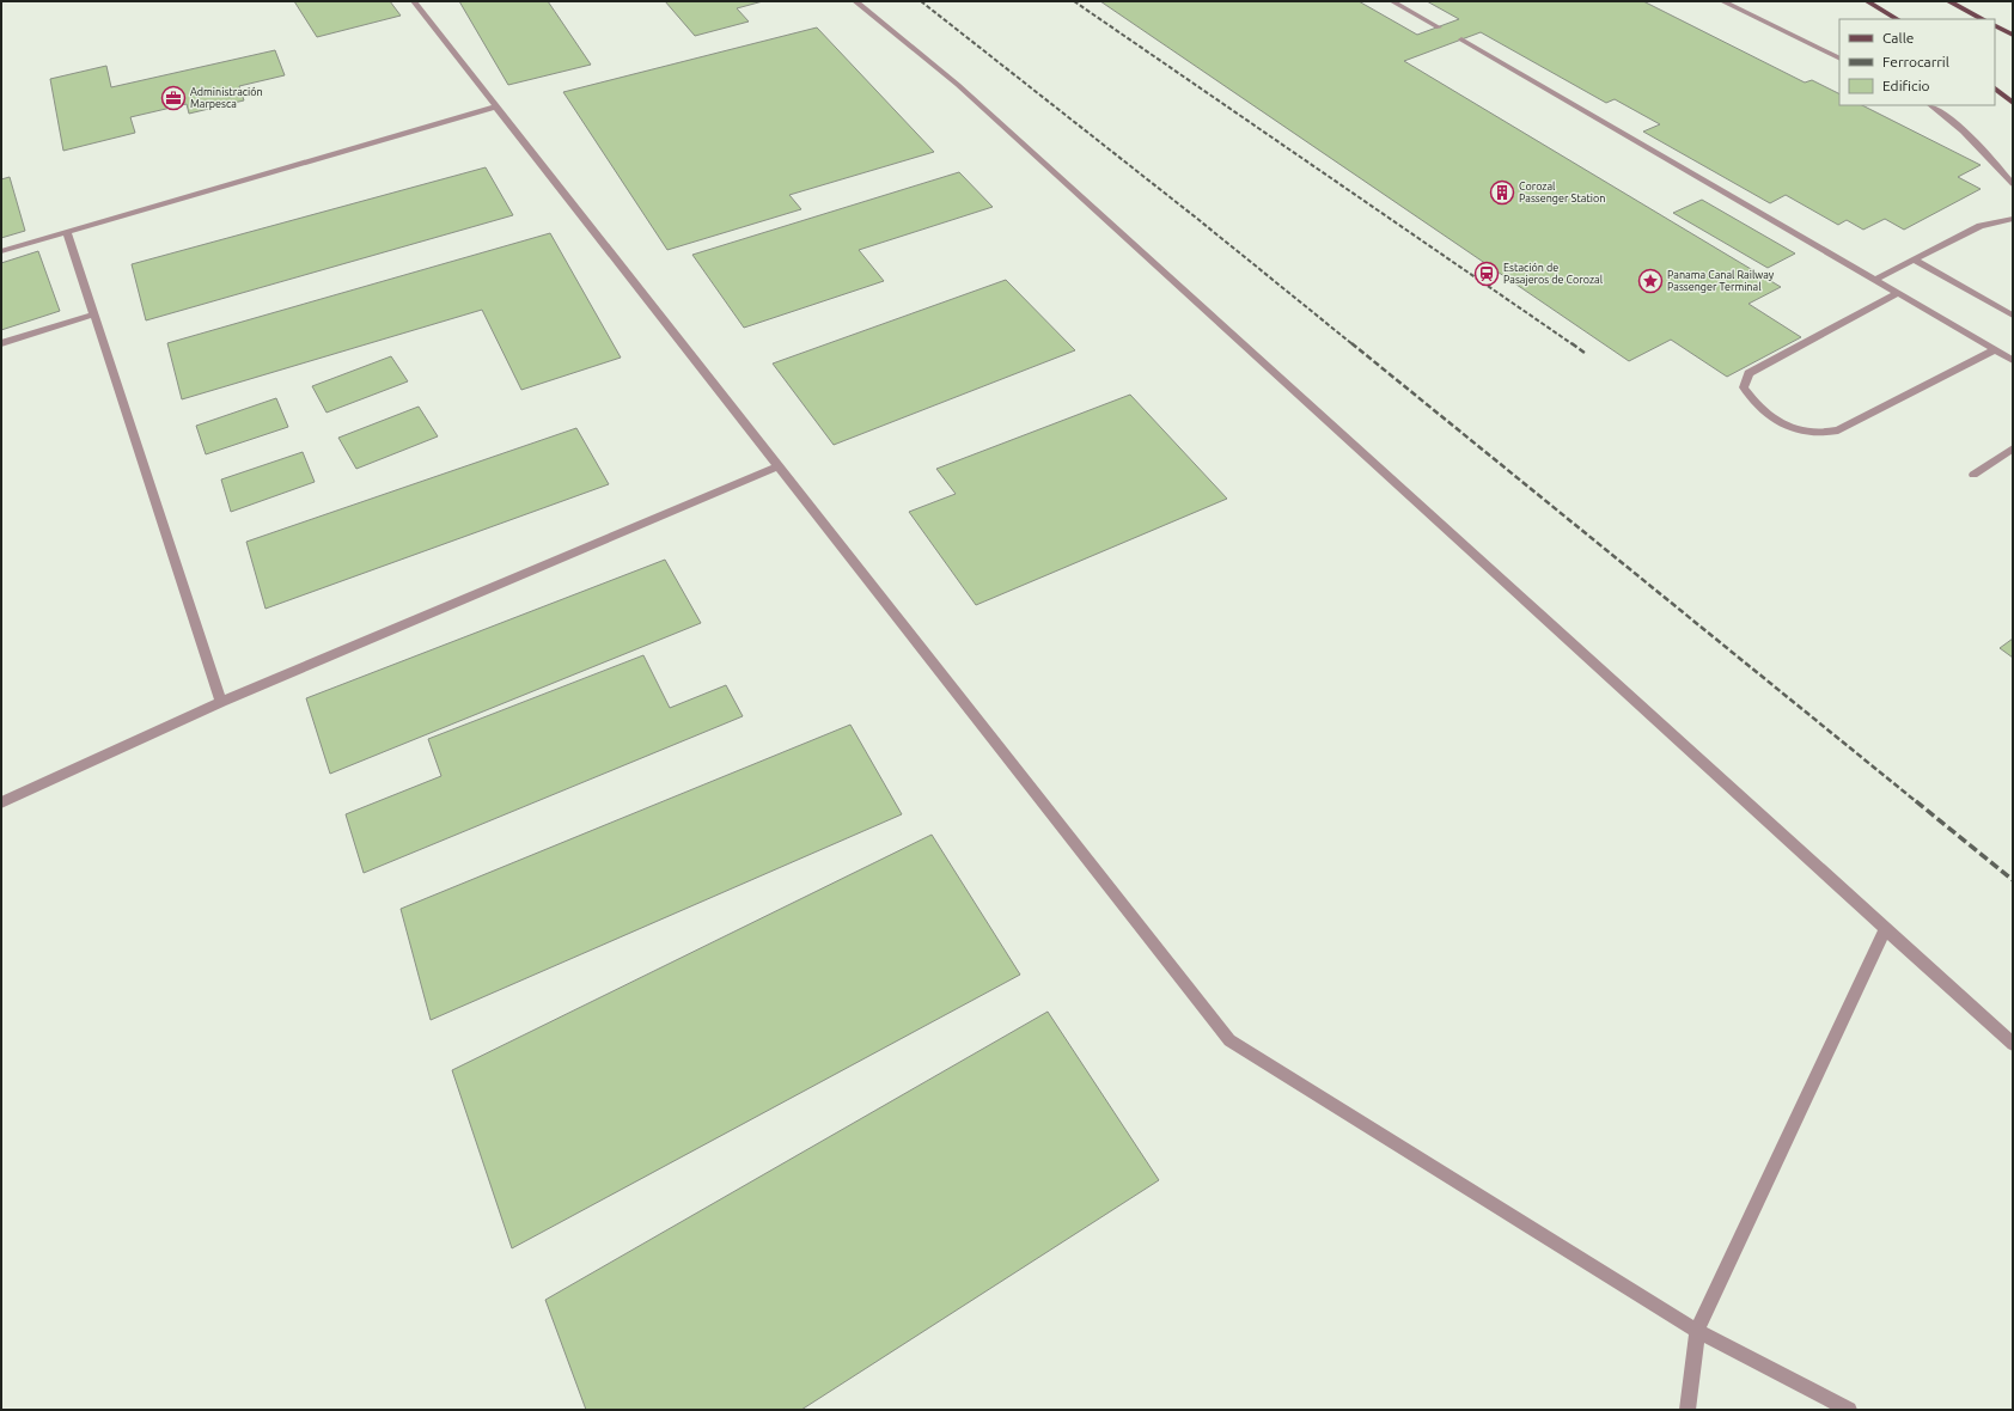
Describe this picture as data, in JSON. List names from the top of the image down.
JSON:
{
  "places": {
    "office": ["Administración Marpesca"],
    "building": ["Corozal Passenger Station"],
    "station": ["Estación de Pasajeros de Corozal"],
    "place": ["Panama Canal Railway Passenger Terminal"]
  },
  "legend": ["Calle", "Ferrocarril", "Edificio"]
}
